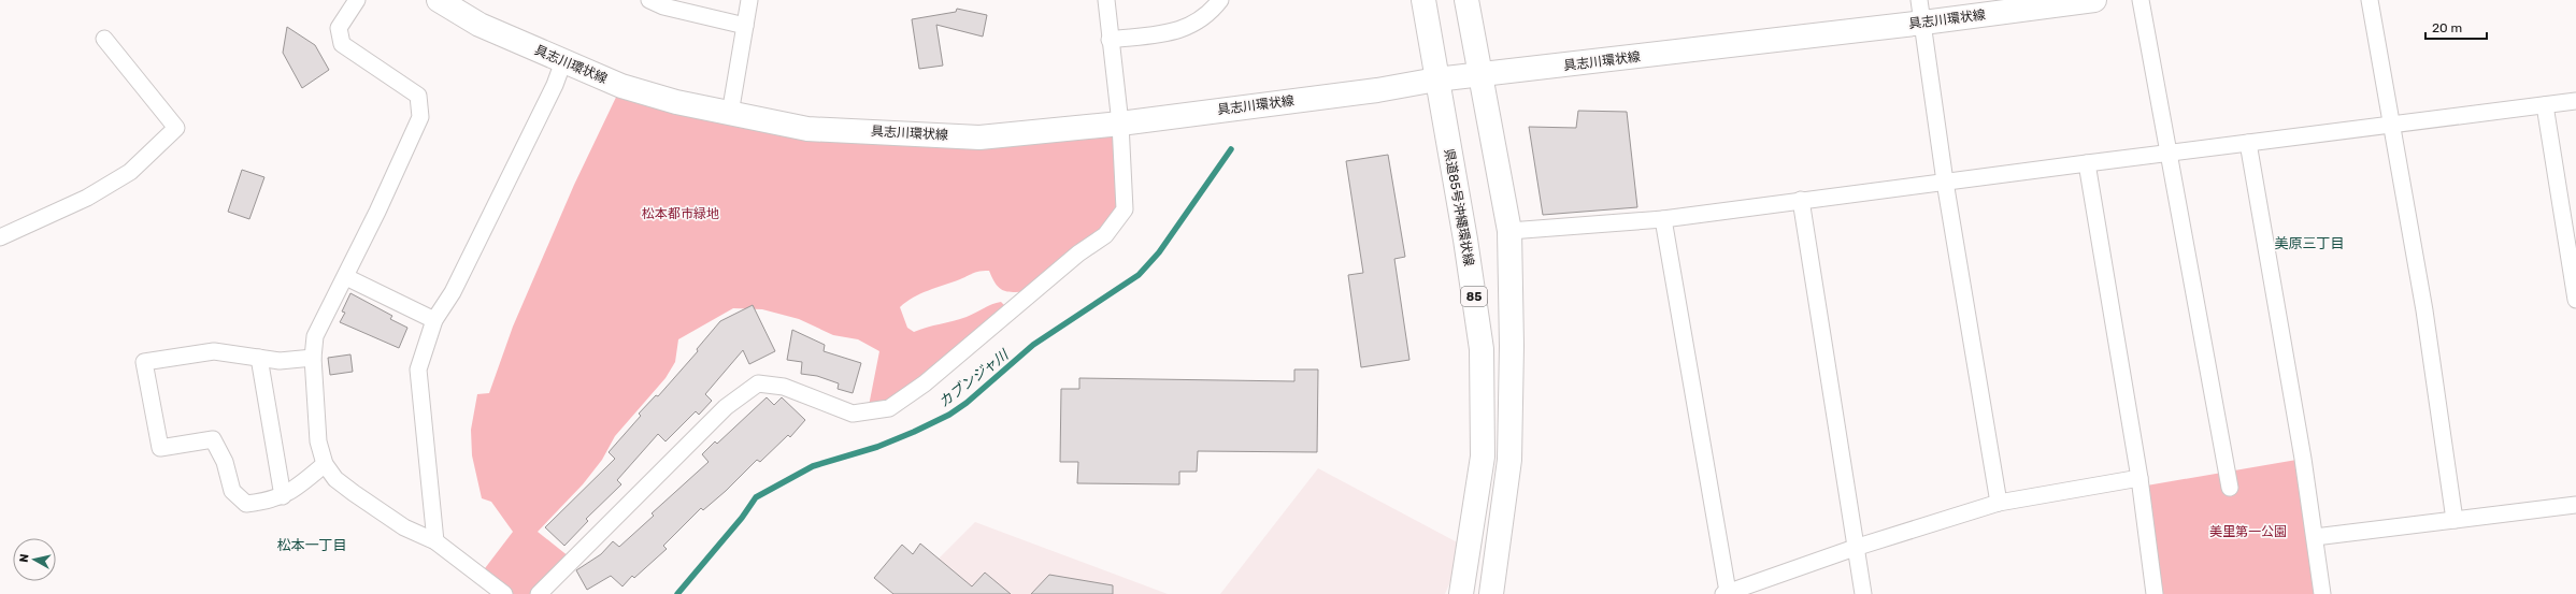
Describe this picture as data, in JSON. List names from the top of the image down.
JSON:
{
  "streets": {
    "main road": ["具志川環状線", "県道85号沖縄環状線", "85"]
  },
  "crossings": [
    ["具志川環状線", "県道85号沖縄環状線"]
  ],
  "districts": ["美原三丁目", "松本一丁目"],
  "water": ["カブンジャ川"],
  "parks": ["松本都市緑地", "美里第一公園"],
  "scale_bar": "20 m",
  "north": "left"
}
